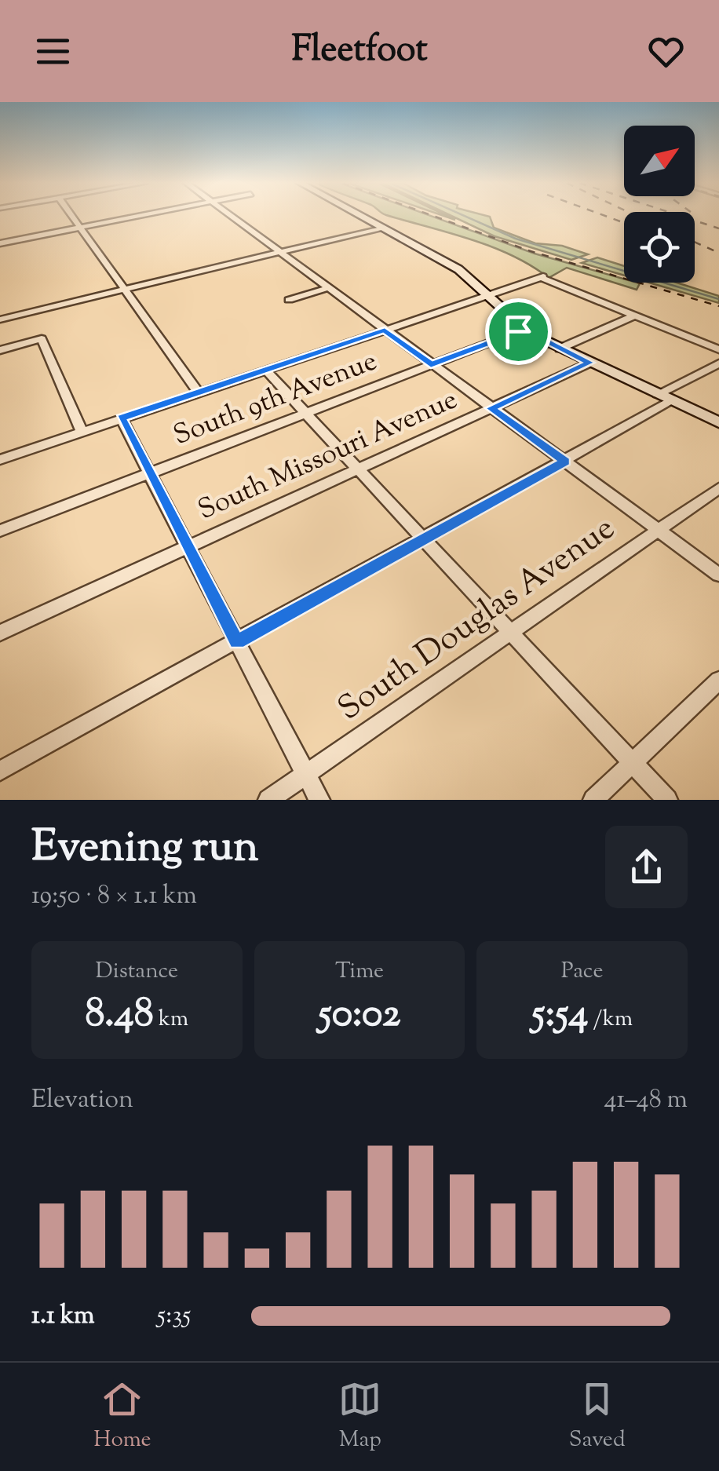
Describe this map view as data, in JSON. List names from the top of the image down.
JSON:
{
  "streets": {
    "street": ["South 9th Avenue", "South Missouri Avenue", "South Douglas Avenue"]
  },
  "north": "top right",
  "page": {
    "header": "Fleetfoot",
    "heading": ["Evening run", "19:50 · 8 × 1.1 km"],
    "stats": [
      ["Distance", "8.48 km"],
      ["Time", "50:02"],
      ["Pace", "5:54 /km"]
    ],
    "chart": ["Elevation", "41–48 m"],
    "list": [
      {
        "name": "1.1 km",
        "note": "5:35"
      }
    ],
    "tabs": ["Home", "Map", "Saved"]
  }
}
